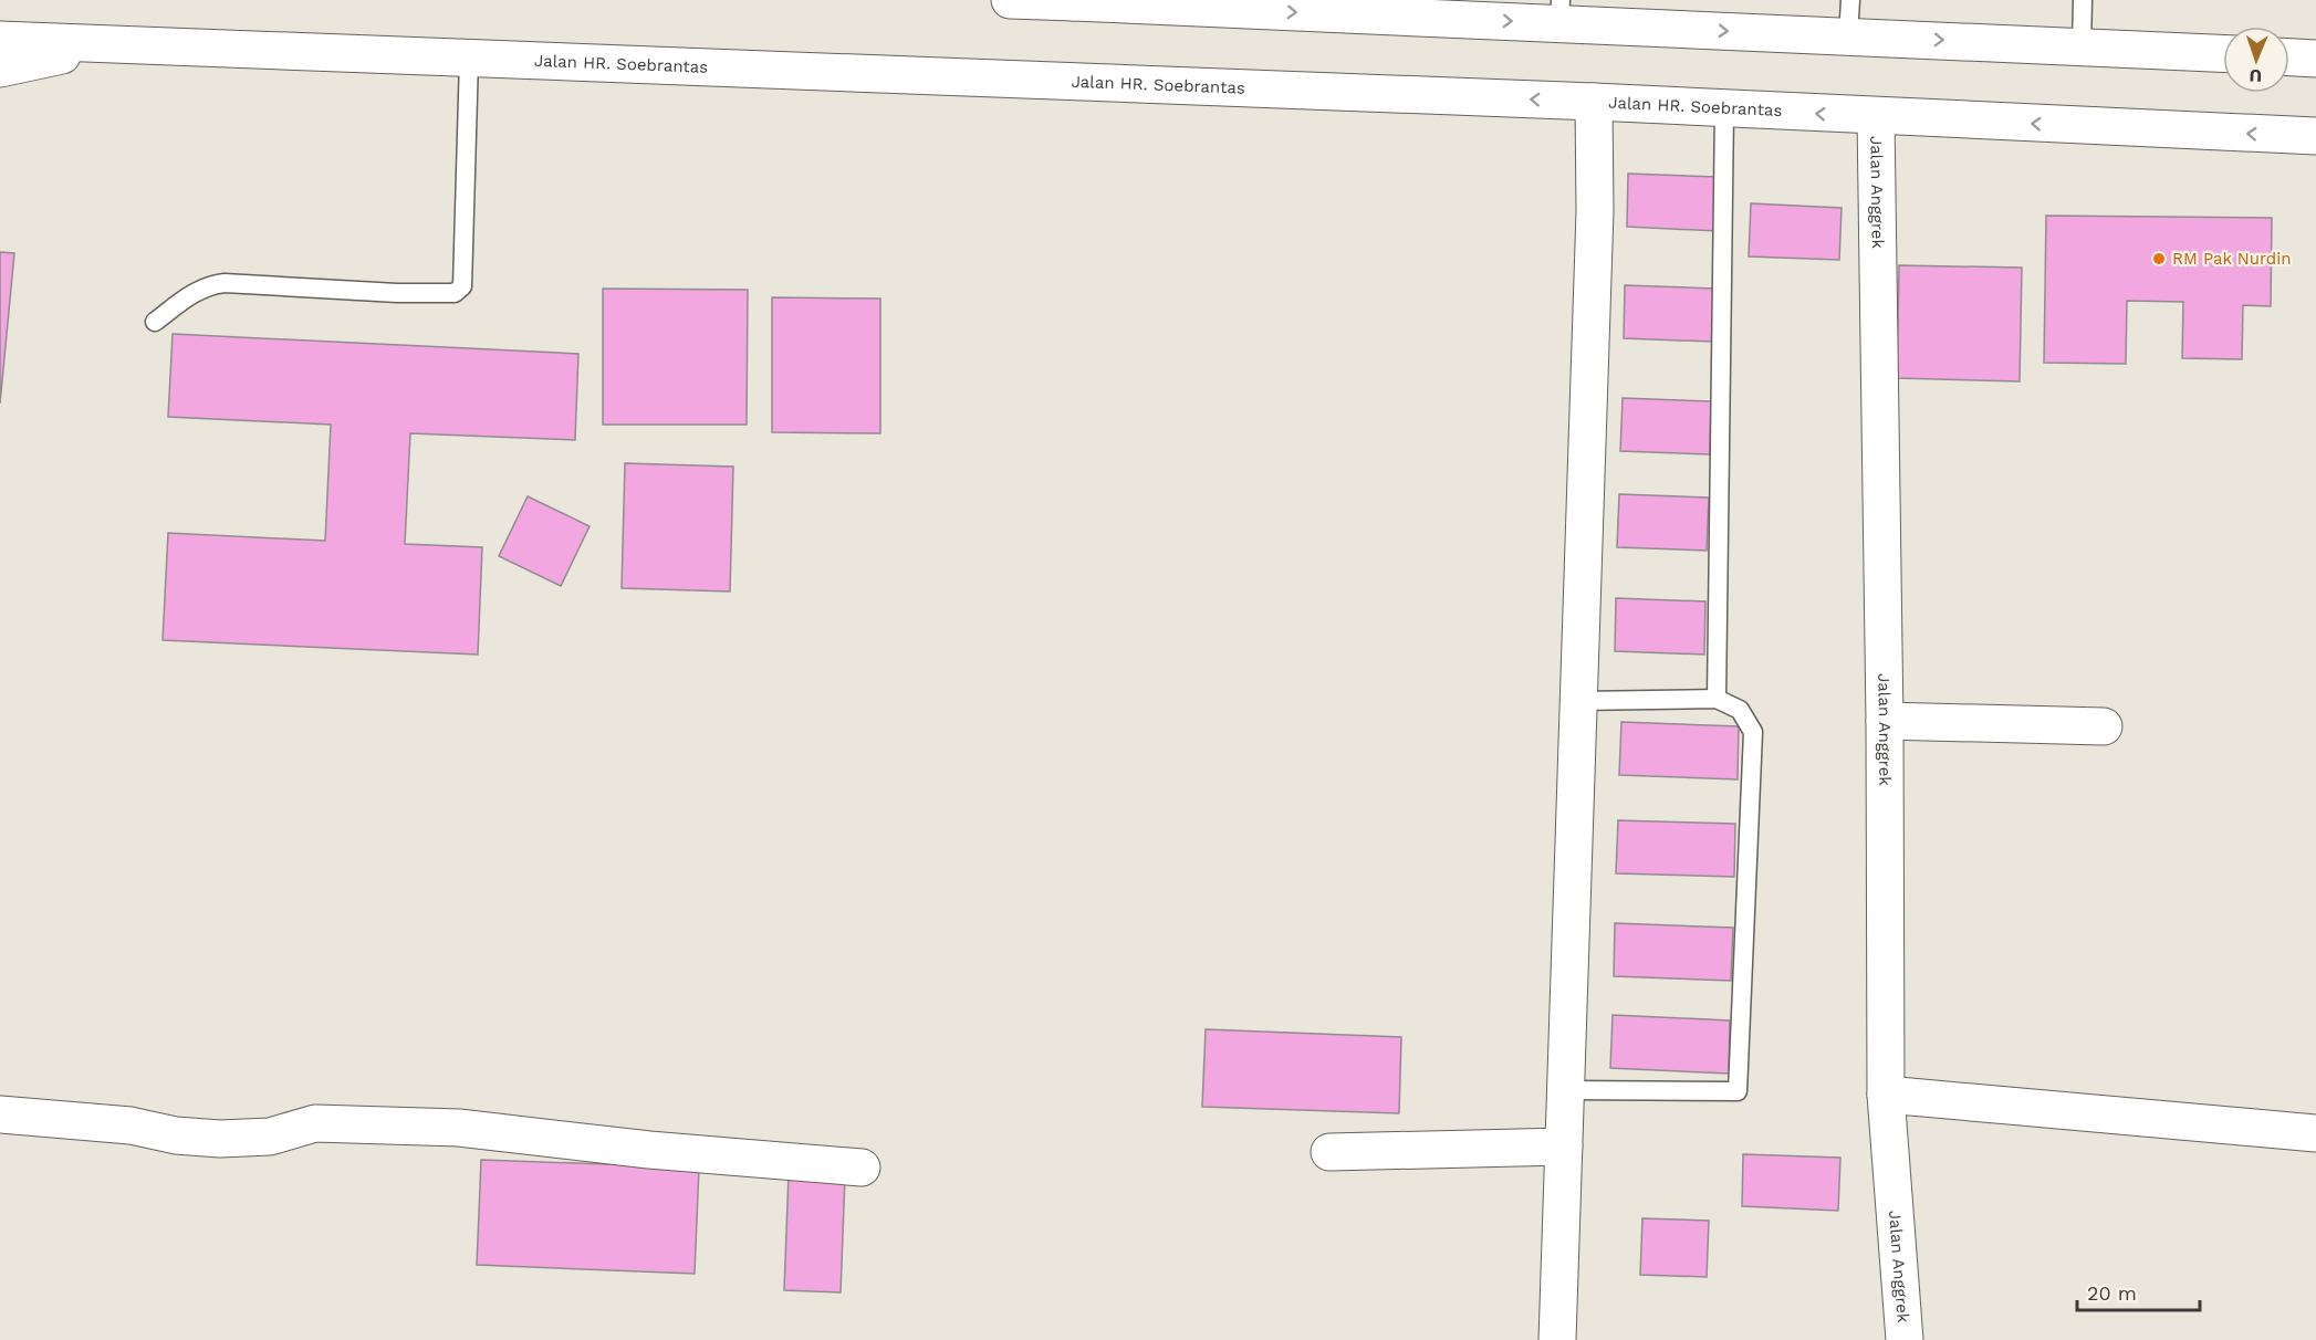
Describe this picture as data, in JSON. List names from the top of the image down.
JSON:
{
  "streets": {
    "street": ["Jalan HR. Soebrantas", "Jalan Anggrek"]
  },
  "crossings": [
    ["Jalan HR. Soebrantas", "Jalan Anggrek"]
  ],
  "places": ["RM Pak Nurdin"],
  "scale_bar": "20 m",
  "north": "bottom"
}
